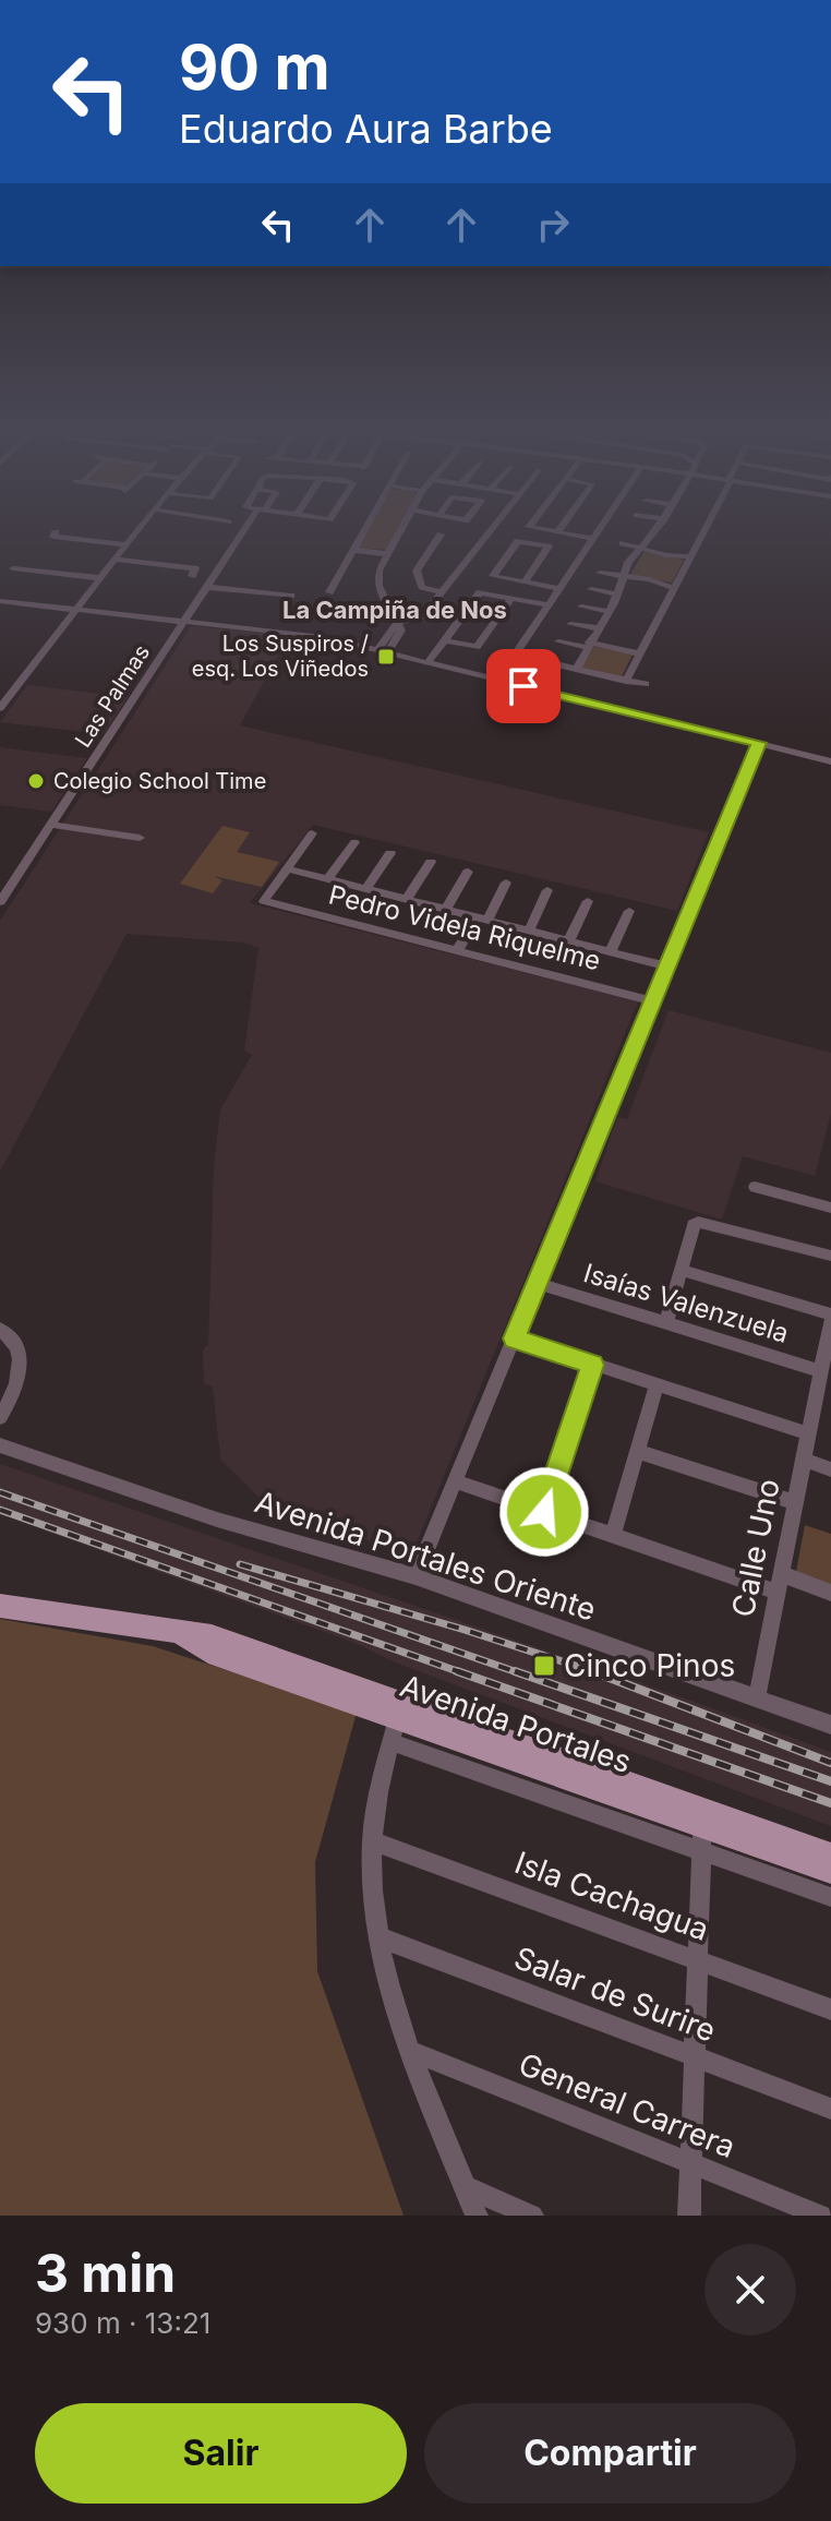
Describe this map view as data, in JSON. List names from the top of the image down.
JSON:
{
  "streets": {
    "main road": ["Avenida Portales"],
    "street": [
      "Las Palmas",
      "Pedro Videla Riquelme",
      "Isaías Valenzuela",
      "Calle Uno",
      "Avenida Portales Oriente",
      "Isla Cachagua",
      "Salar de Surire",
      "General Carrera"
    ]
  },
  "crossings": [
    ["Isaías Valenzuela", "Calle Uno"],
    ["Calle Uno", "Avenida Portales Oriente"]
  ],
  "districts": ["La Campiña de Nos"],
  "places": {
    "transit": ["Los Suspiros / esq. Los Viñedos", "Cinco Pinos"],
    "other": ["Colegio School Time"]
  },
  "page": {
    "turn": ["90 m", "Eduardo Aura Barbe"],
    "heading": ["3 min", "930 m · 13:21"],
    "buttons": ["Salir", "Compartir"]
  }
}
